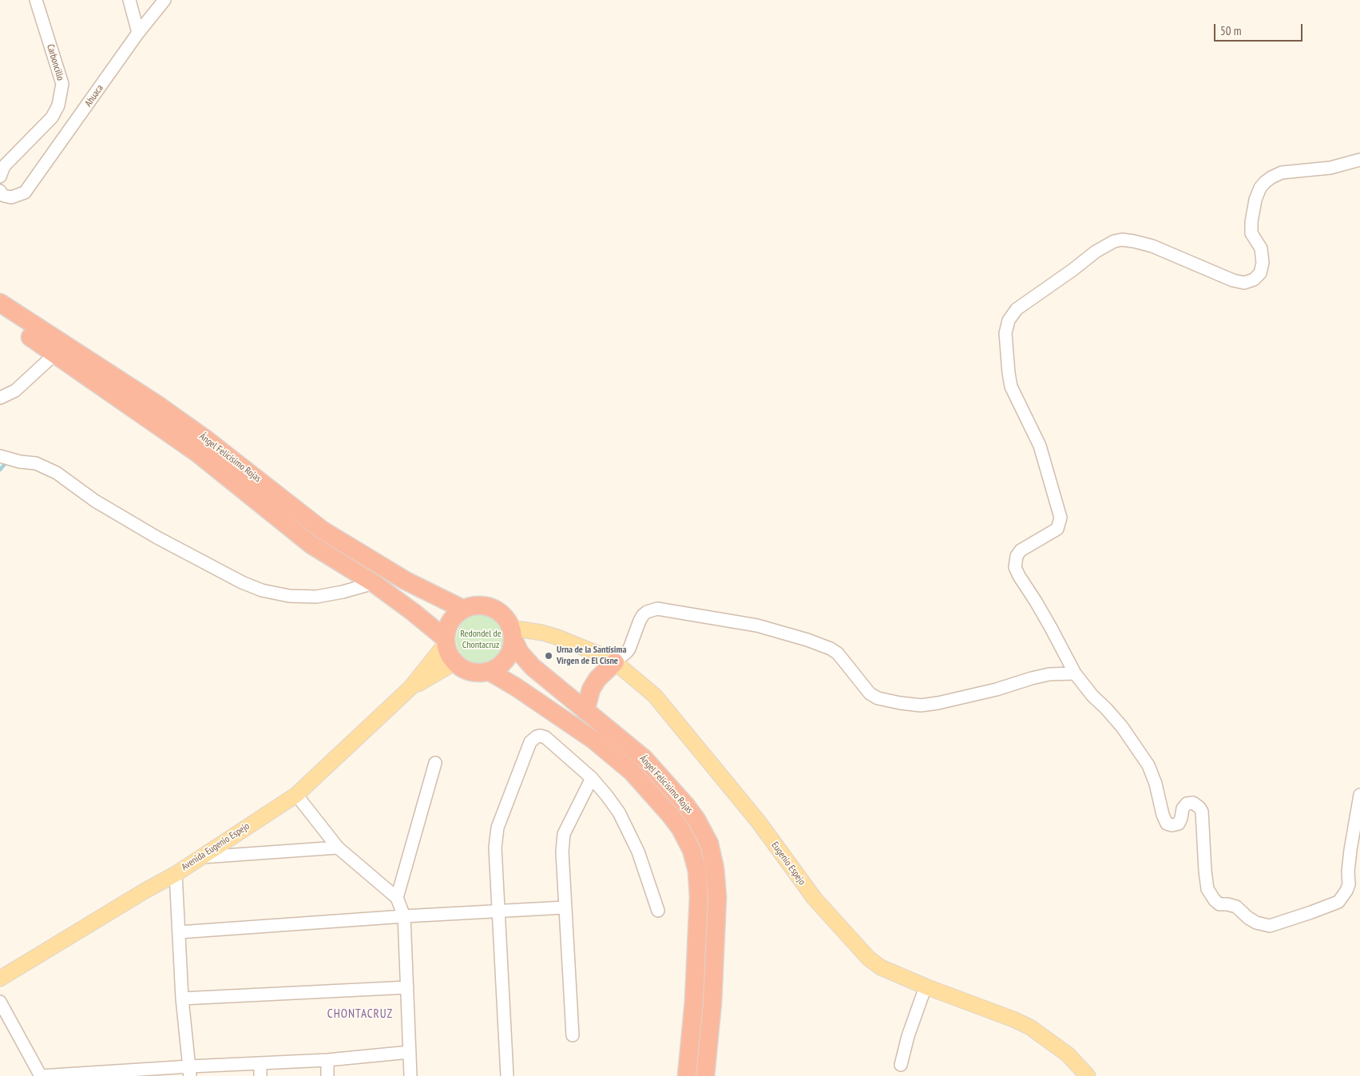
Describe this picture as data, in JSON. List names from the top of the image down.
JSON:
{
  "streets": {
    "highway": ["Ángel Felicísimo Rojas"],
    "main road": ["Avenida Eugenio Espejo", "Eugenio Espejo"],
    "street": ["Carboncillo", "Ahuaca"]
  },
  "crossings": [
    ["Ángel Felicísimo Rojas", "Avenida Eugenio Espejo"],
    ["Ángel Felicísimo Rojas", "Eugenio Espejo"],
    ["Avenida Eugenio Espejo", "Eugenio Espejo"]
  ],
  "districts": ["CHONTACRUZ"],
  "parks": ["Redondel de Chontacruz"],
  "places": ["Urna de la Santísima Virgen de El Cisne"],
  "scale_bar": "50 m"
}
